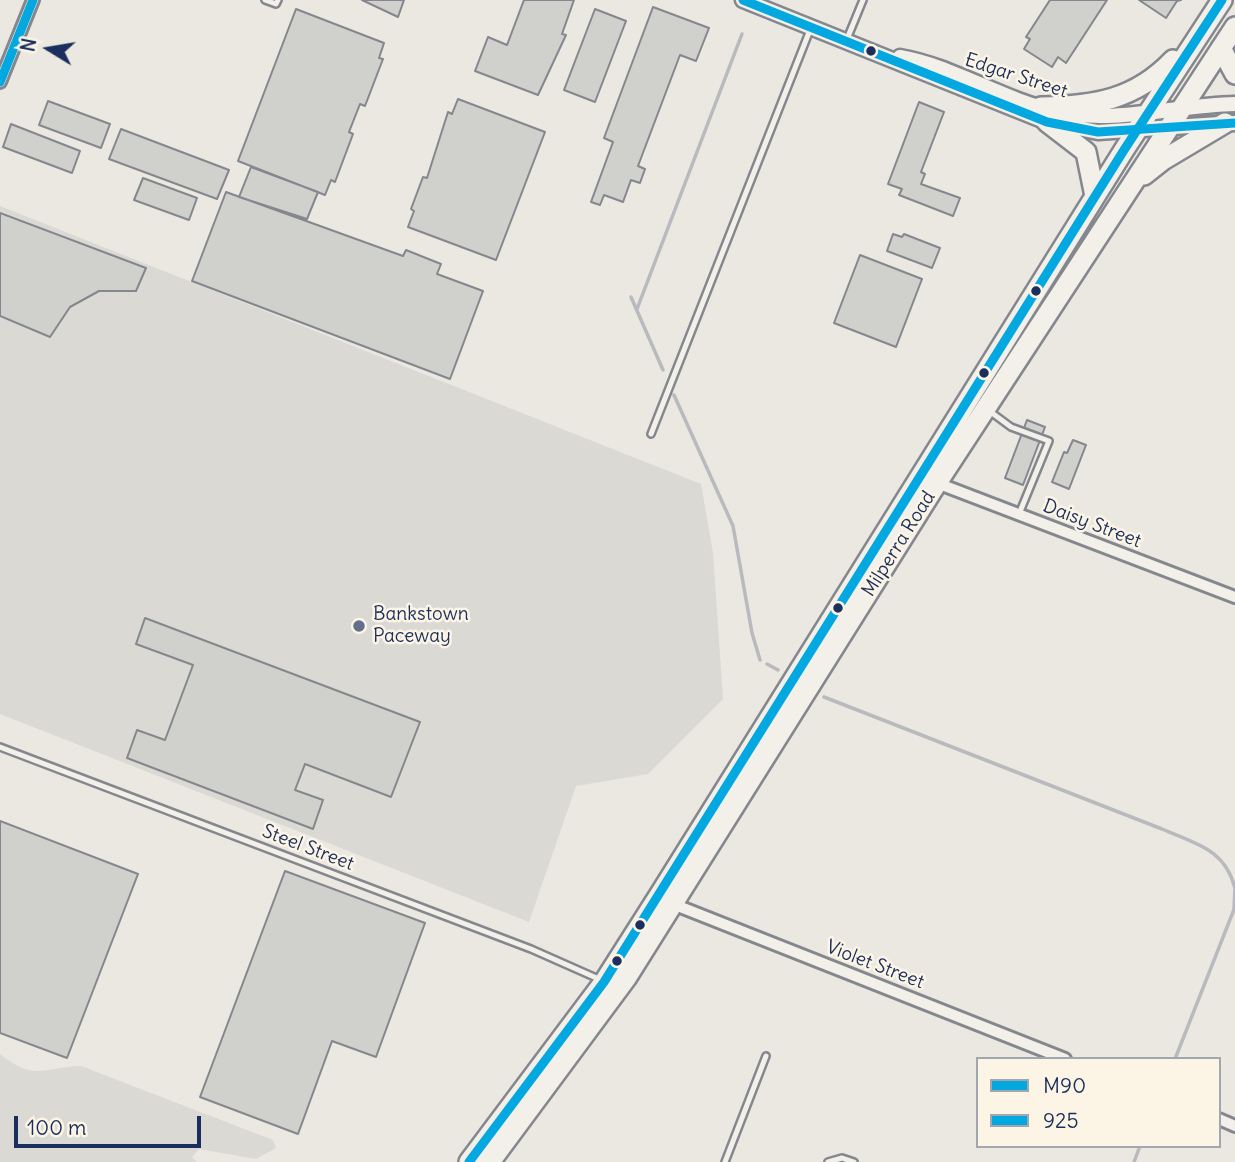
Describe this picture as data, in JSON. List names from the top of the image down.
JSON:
{
  "streets": {
    "highway": ["Milperra Road"],
    "main road": ["Edgar Street"],
    "street": ["Daisy Street", "Violet Street"],
    "lane": ["Steel Street"]
  },
  "crossings": [
    ["Edgar Street", "Milperra Road"],
    ["Daisy Street", "Milperra Road"],
    ["Milperra Road", "Steel Street"],
    ["Milperra Road", "Violet Street"]
  ],
  "places": ["Bankstown Paceway"],
  "lines": ["transit line M90", "transit line 925"],
  "legend": ["M90", "925"],
  "scale_bar": "100 m",
  "north": "left"
}
